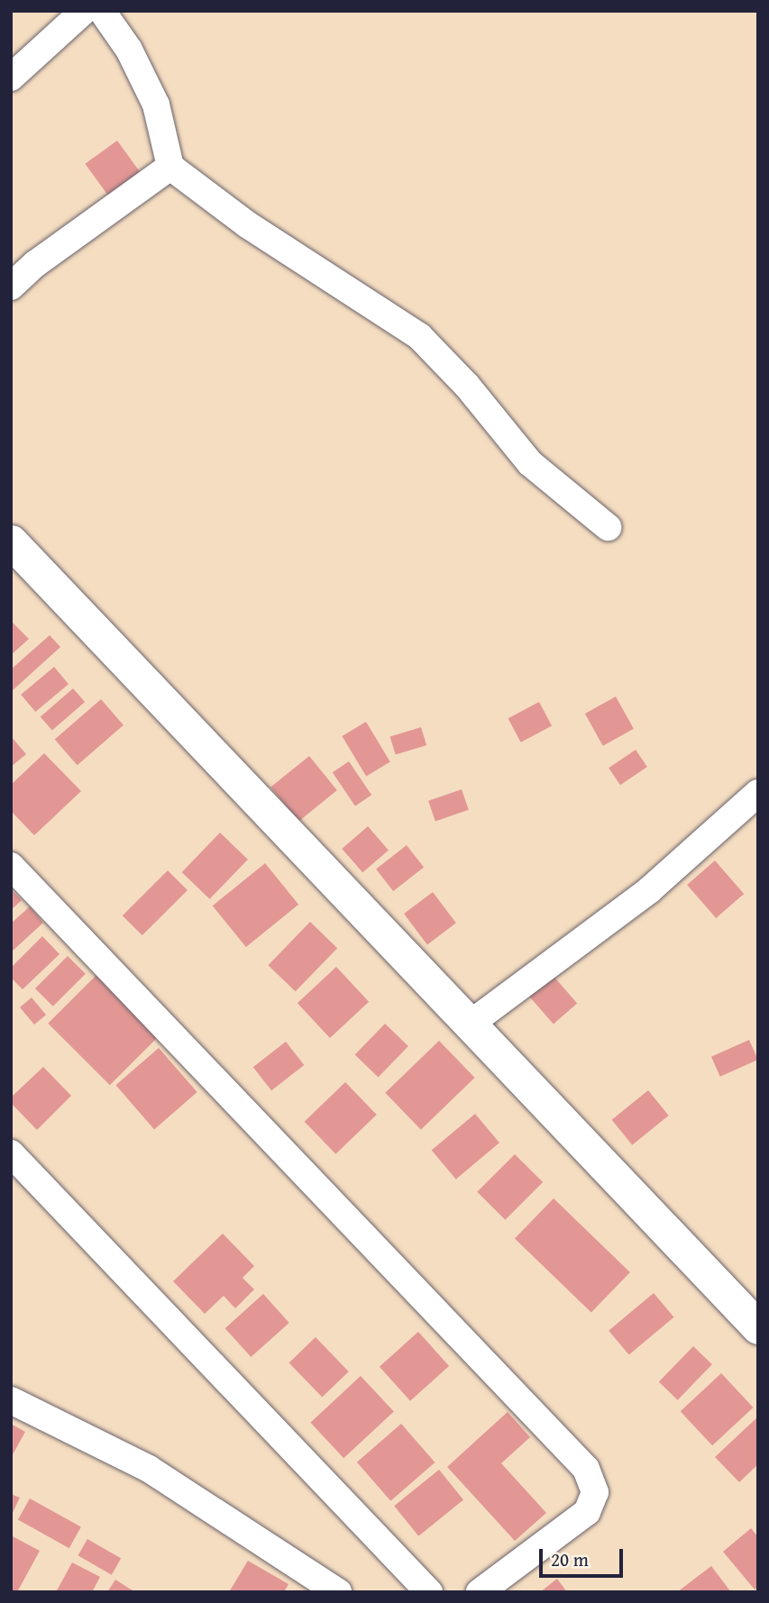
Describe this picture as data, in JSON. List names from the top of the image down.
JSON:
{
  "scale_bar": "20 m"
}
